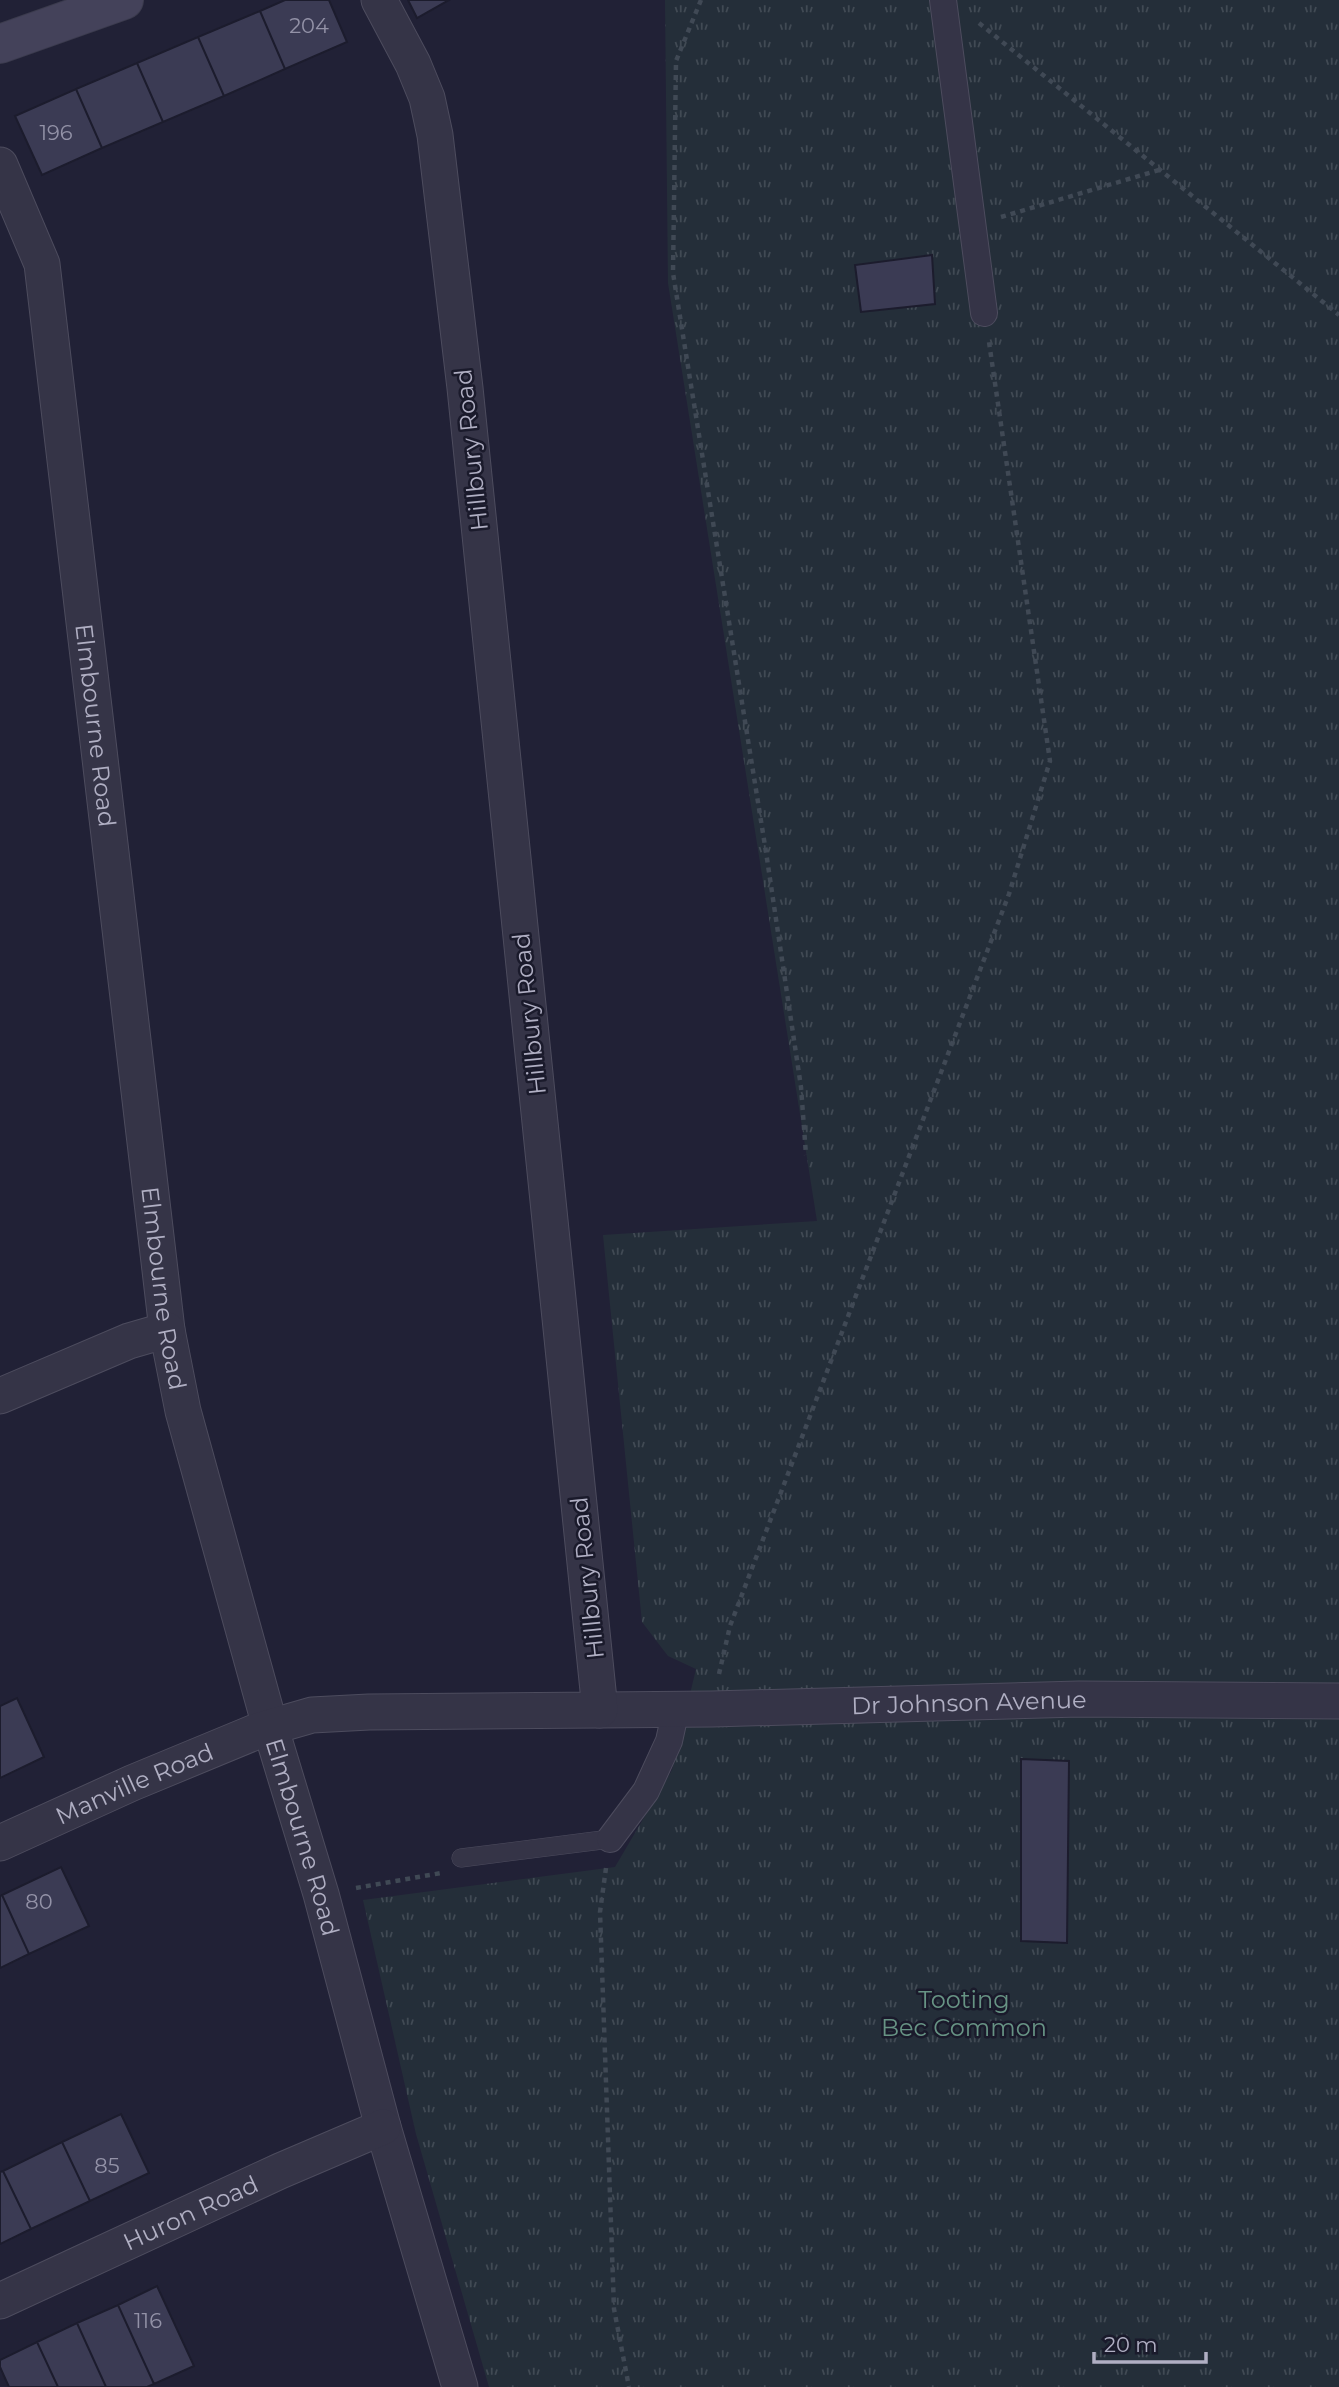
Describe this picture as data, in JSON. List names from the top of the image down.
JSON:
{
  "streets": {
    "street": [
      "Hillbury Road",
      "Elmbourne Road",
      "Dr Johnson Avenue",
      "Manville Road",
      "Huron Road"
    ]
  },
  "crossings": [
    ["Hillbury Road", "Dr Johnson Avenue"],
    ["Elmbourne Road", "Manville Road"],
    ["Elmbourne Road", "Huron Road"]
  ],
  "parks": ["Tooting Bec Common"],
  "house_numbers": [
    "204",
    "196",
    "80",
    "85",
    "116"
  ],
  "scale_bar": "20 m"
}
